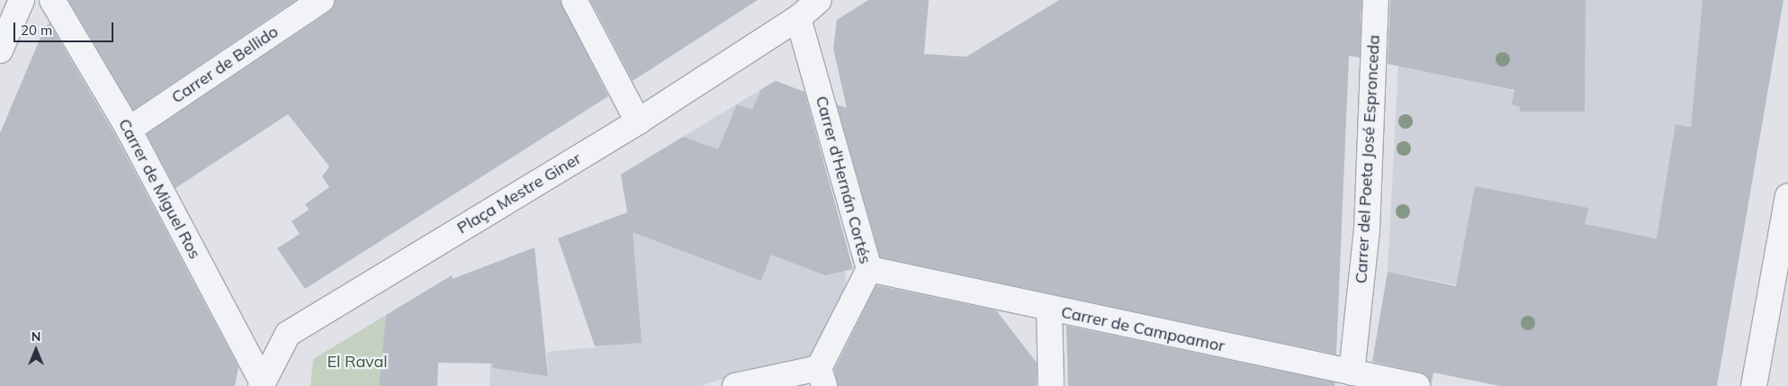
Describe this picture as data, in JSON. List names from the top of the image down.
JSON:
{
  "streets": {
    "street": [
      "Carrer de Bellido",
      "Carrer del Poeta José Espronceda",
      "Carrer d'Hernán Cortés",
      "Carrer de Miguel Ros",
      "Plaça Mestre Giner",
      "Carrer de Campoamor"
    ]
  },
  "crossings": [
    ["Carrer de Bellido", "Carrer de Miguel Ros"],
    ["Carrer del Poeta José Espronceda", "Carrer de Campoamor"],
    ["Carrer d'Hernán Cortés", "Plaça Mestre Giner"],
    ["Carrer d'Hernán Cortés", "Carrer de Campoamor"],
    ["Carrer de Miguel Ros", "Plaça Mestre Giner"]
  ],
  "parks": ["El Raval"],
  "scale_bar": "20 m",
  "north": "top"
}
